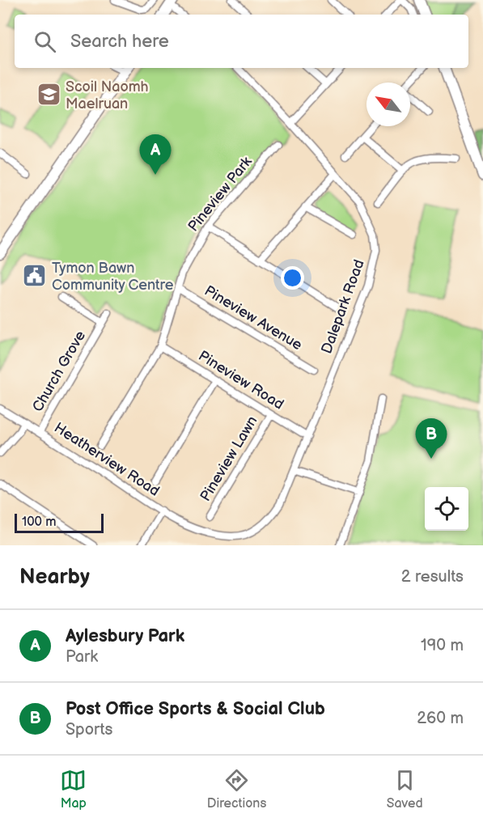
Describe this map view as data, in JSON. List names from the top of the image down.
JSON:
{
  "streets": {
    "street": [
      "Pineview Park",
      "Dalepark Road",
      "Pineview Avenue",
      "Church Grove",
      "Pineview Road",
      "Pineview Lawn",
      "Heatherview Road"
    ]
  },
  "crossings": [
    ["Pineview Park", "Pineview Avenue"],
    ["Pineview Park", "Pineview Road"],
    ["Dalepark Road", "Pineview Road"],
    ["Dalepark Road", "Heatherview Road"],
    ["Church Grove", "Heatherview Road"],
    ["Pineview Road", "Pineview Lawn"]
  ],
  "places": {
    "school or university": ["Scoil Naomh Maelruan"],
    "public building": ["Tymon Bawn Community Centre"]
  },
  "scale_bar": "100 m",
  "north": "top left",
  "page": {
    "search": "Search here",
    "pins": ["A", "B"],
    "scale": "100 m",
    "heading": ["Nearby", "2 results"],
    "list": [
      {
        "mark": "A",
        "name": "Aylesbury Park",
        "note": "Park",
        "value": "190 m"
      },
      {
        "mark": "B",
        "name": "Post Office Sports & Social Club",
        "note": "Sports",
        "value": "260 m"
      }
    ],
    "nav": ["Map", "Directions", "Saved"]
  }
}
